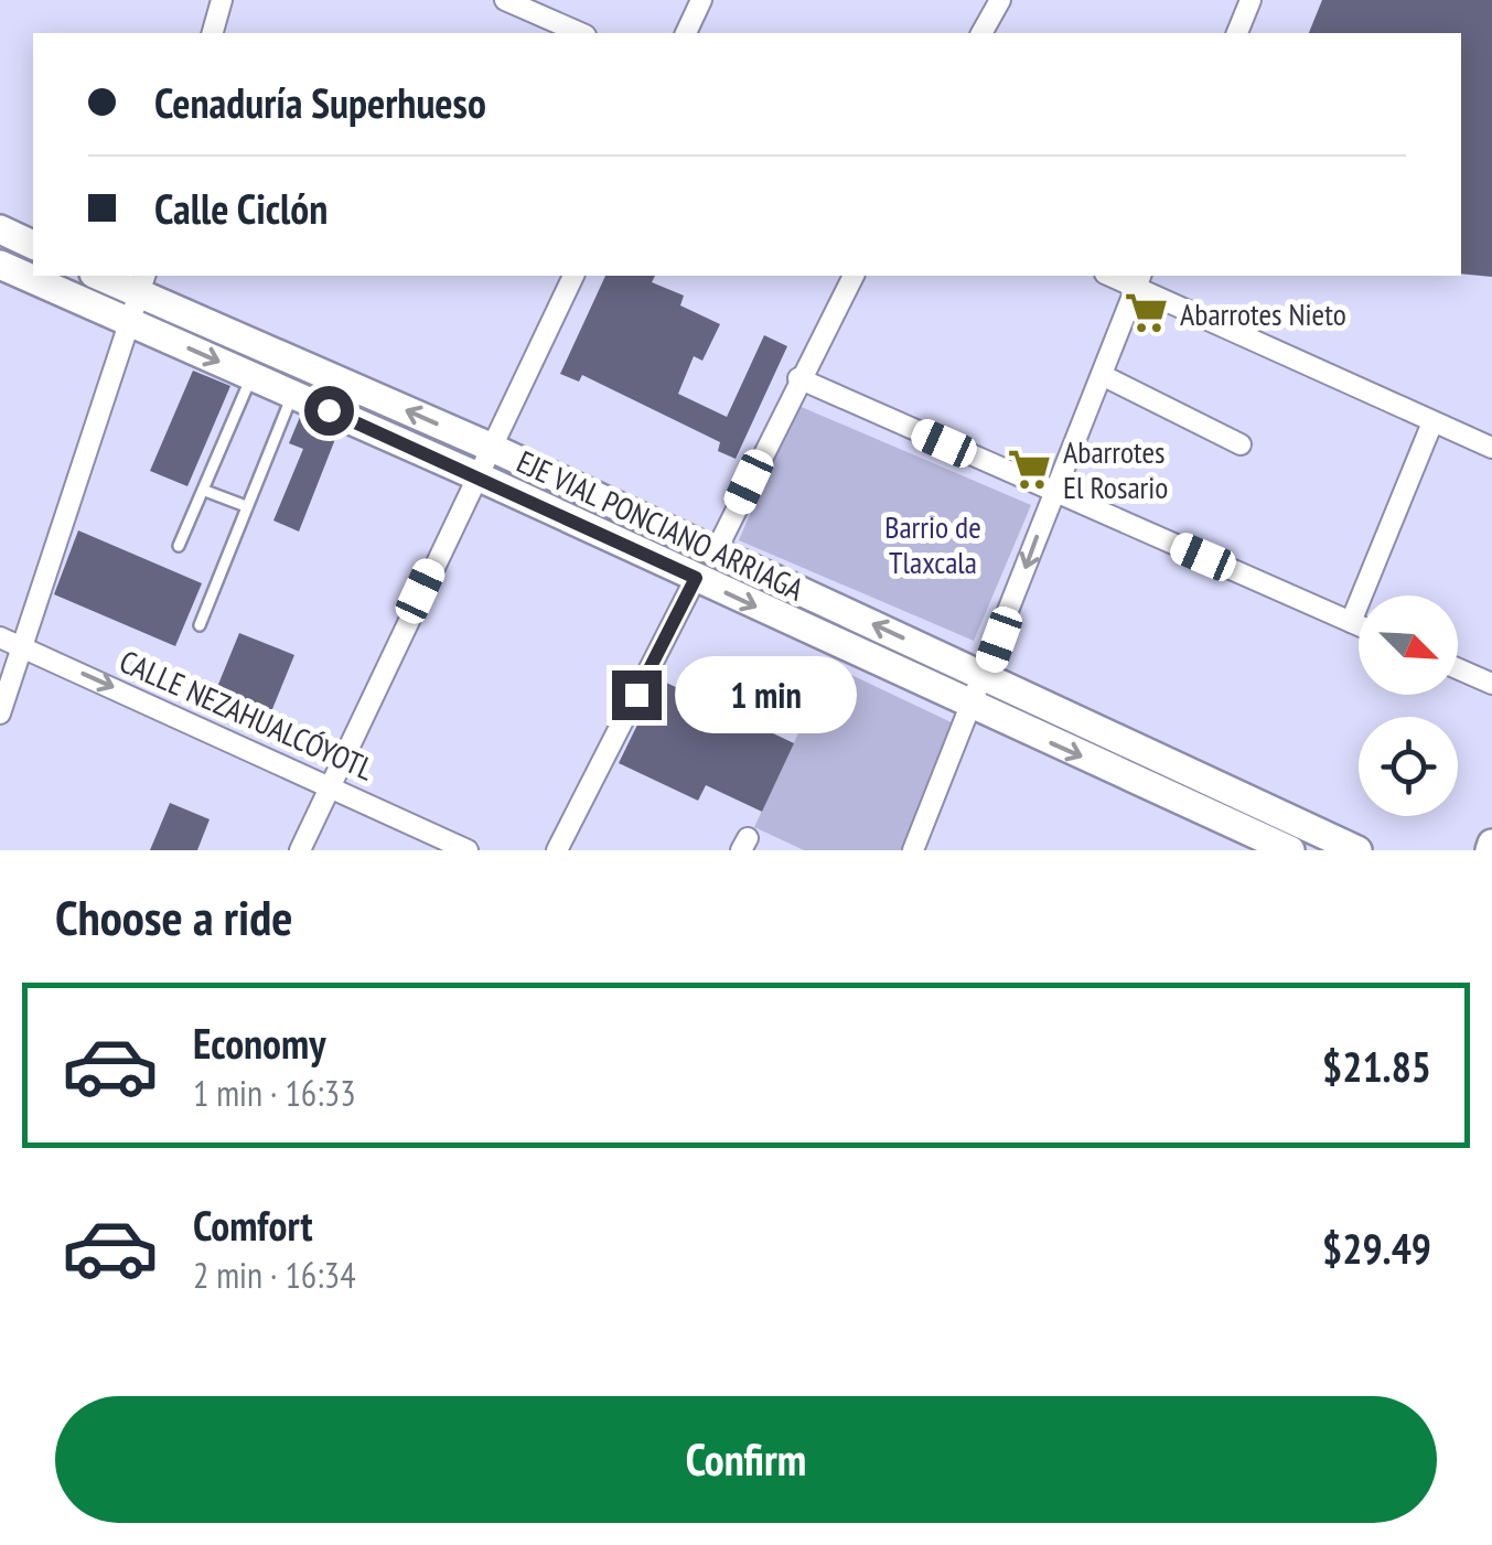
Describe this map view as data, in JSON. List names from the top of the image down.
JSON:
{
  "streets": {
    "main road": ["EJE VIAL PONCIANO ARRIAGA"],
    "street": ["CALLE NEZAHUALCÓYOTL"]
  },
  "one_way": ["CALLE NEZAHUALCÓYOTL"],
  "parks": ["Barrio de Tlaxcala"],
  "places": {
    "supermarket": ["Abarrotes Nieto", "Abarrotes El Rosario"]
  },
  "north": "bottom right",
  "page": {
    "banner": ["Cenaduría Superhueso", "Calle Ciclón"],
    "bubble": "1 min",
    "heading": "Choose a ride",
    "list": [
      {
        "name": "Economy",
        "note": "1 min · 16:33",
        "value": "$21.85"
      },
      {
        "name": "Comfort",
        "note": "2 min · 16:34",
        "value": "$29.49"
      }
    ],
    "buttons": "Confirm"
  }
}
